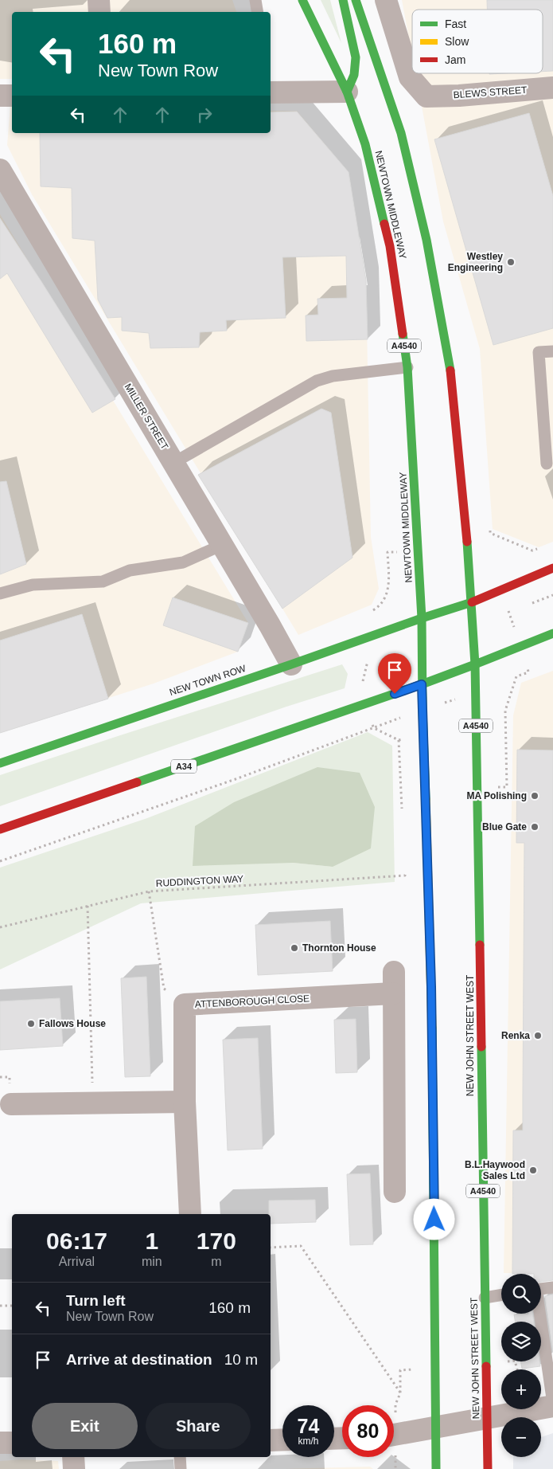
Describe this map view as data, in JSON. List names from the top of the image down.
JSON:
{
  "streets": {
    "main road": [
      "NEWTOWN MIDDLEWAY",
      "A4540",
      "NEW TOWN ROW",
      "A34",
      "NEW JOHN STREET WEST"
    ],
    "street": ["BLEWS STREET", "MILLER STREET", "ATTENBOROUGH CLOSE"],
    "path": ["RUDDINGTON WAY"]
  },
  "crossings": [
    ["NEWTOWN MIDDLEWAY", "A4540"],
    ["NEWTOWN MIDDLEWAY", "NEW TOWN ROW"],
    ["A4540", "NEW TOWN ROW"],
    ["A4540", "A34"],
    ["A4540", "NEW JOHN STREET WEST"],
    ["MILLER STREET", "NEW TOWN ROW"],
    ["NEW TOWN ROW", "NEW JOHN STREET WEST"],
    ["A34", "NEW JOHN STREET WEST"]
  ],
  "places": [
    "Westley Engineering",
    "MA Polishing",
    "Blue Gate",
    "Thornton House",
    "Fallows House",
    "Renka",
    "B.L.Haywood Sales Ltd"
  ],
  "legend": ["Fast", "Slow", "Jam"],
  "page": {
    "turn": ["160 m", "New Town Row"],
    "eta": [
      "06:17",
      "Arrival",
      "1",
      "min",
      "170",
      "m"
    ],
    "map_buttons": ["+", "−"],
    "list": [
      {
        "name": "Turn left",
        "note": "New Town Row",
        "value": "160 m"
      },
      {
        "name": "Arrive at destination",
        "value": "10 m"
      }
    ],
    "buttons": ["Exit", "Share"],
    "speed": "74 km/h",
    "limit": "80"
  }
}
